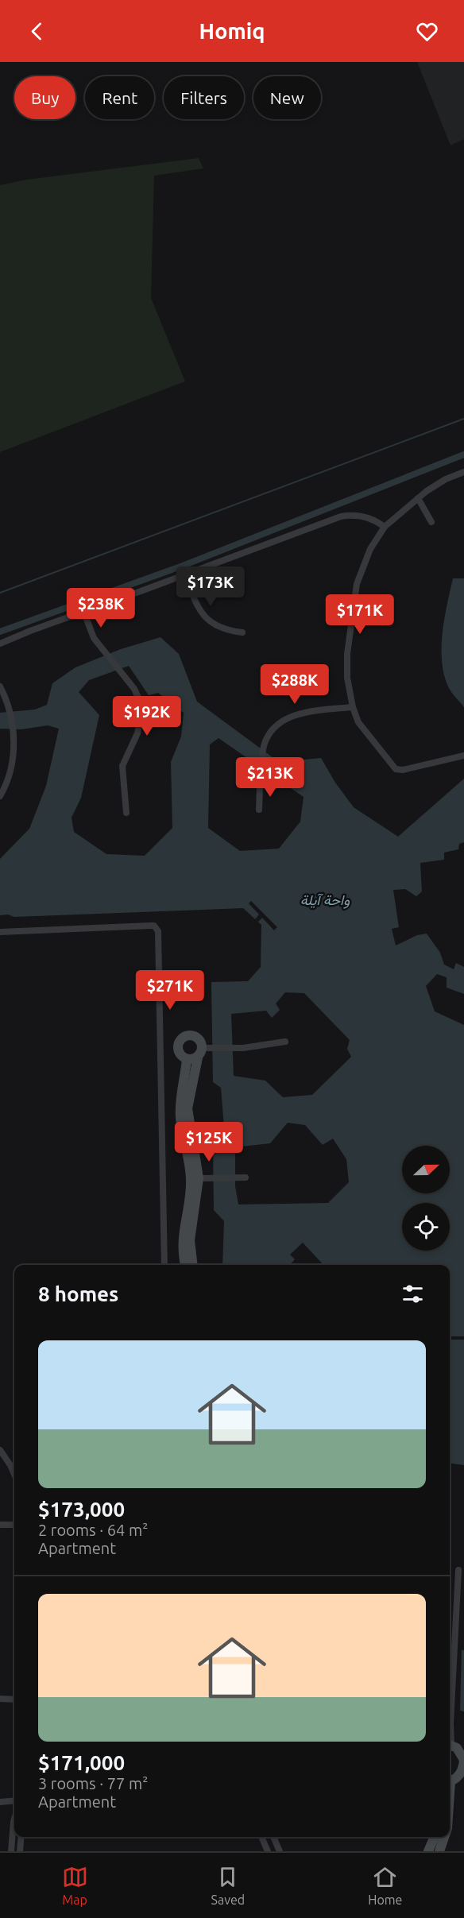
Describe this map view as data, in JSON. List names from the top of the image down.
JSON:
{
  "water": ["واحة آيلة"],
  "north": "right",
  "page": {
    "header": "Homiq",
    "chip": [
      "Buy",
      "Rent",
      "Filters",
      "New"
    ],
    "price": [
      "$173K",
      "$238K",
      "$171K",
      "$288K",
      "$192K",
      "$213K",
      "$271K",
      "$125K"
    ],
    "heading": "8 homes",
    "list": [
      {
        "name": "$173,000",
        "note": "2 rooms · 64 m² · Apartment"
      },
      {
        "name": "$171,000",
        "note": "3 rooms · 77 m² · Apartment"
      }
    ],
    "tabs": ["Map", "Saved", "Home"]
  }
}
